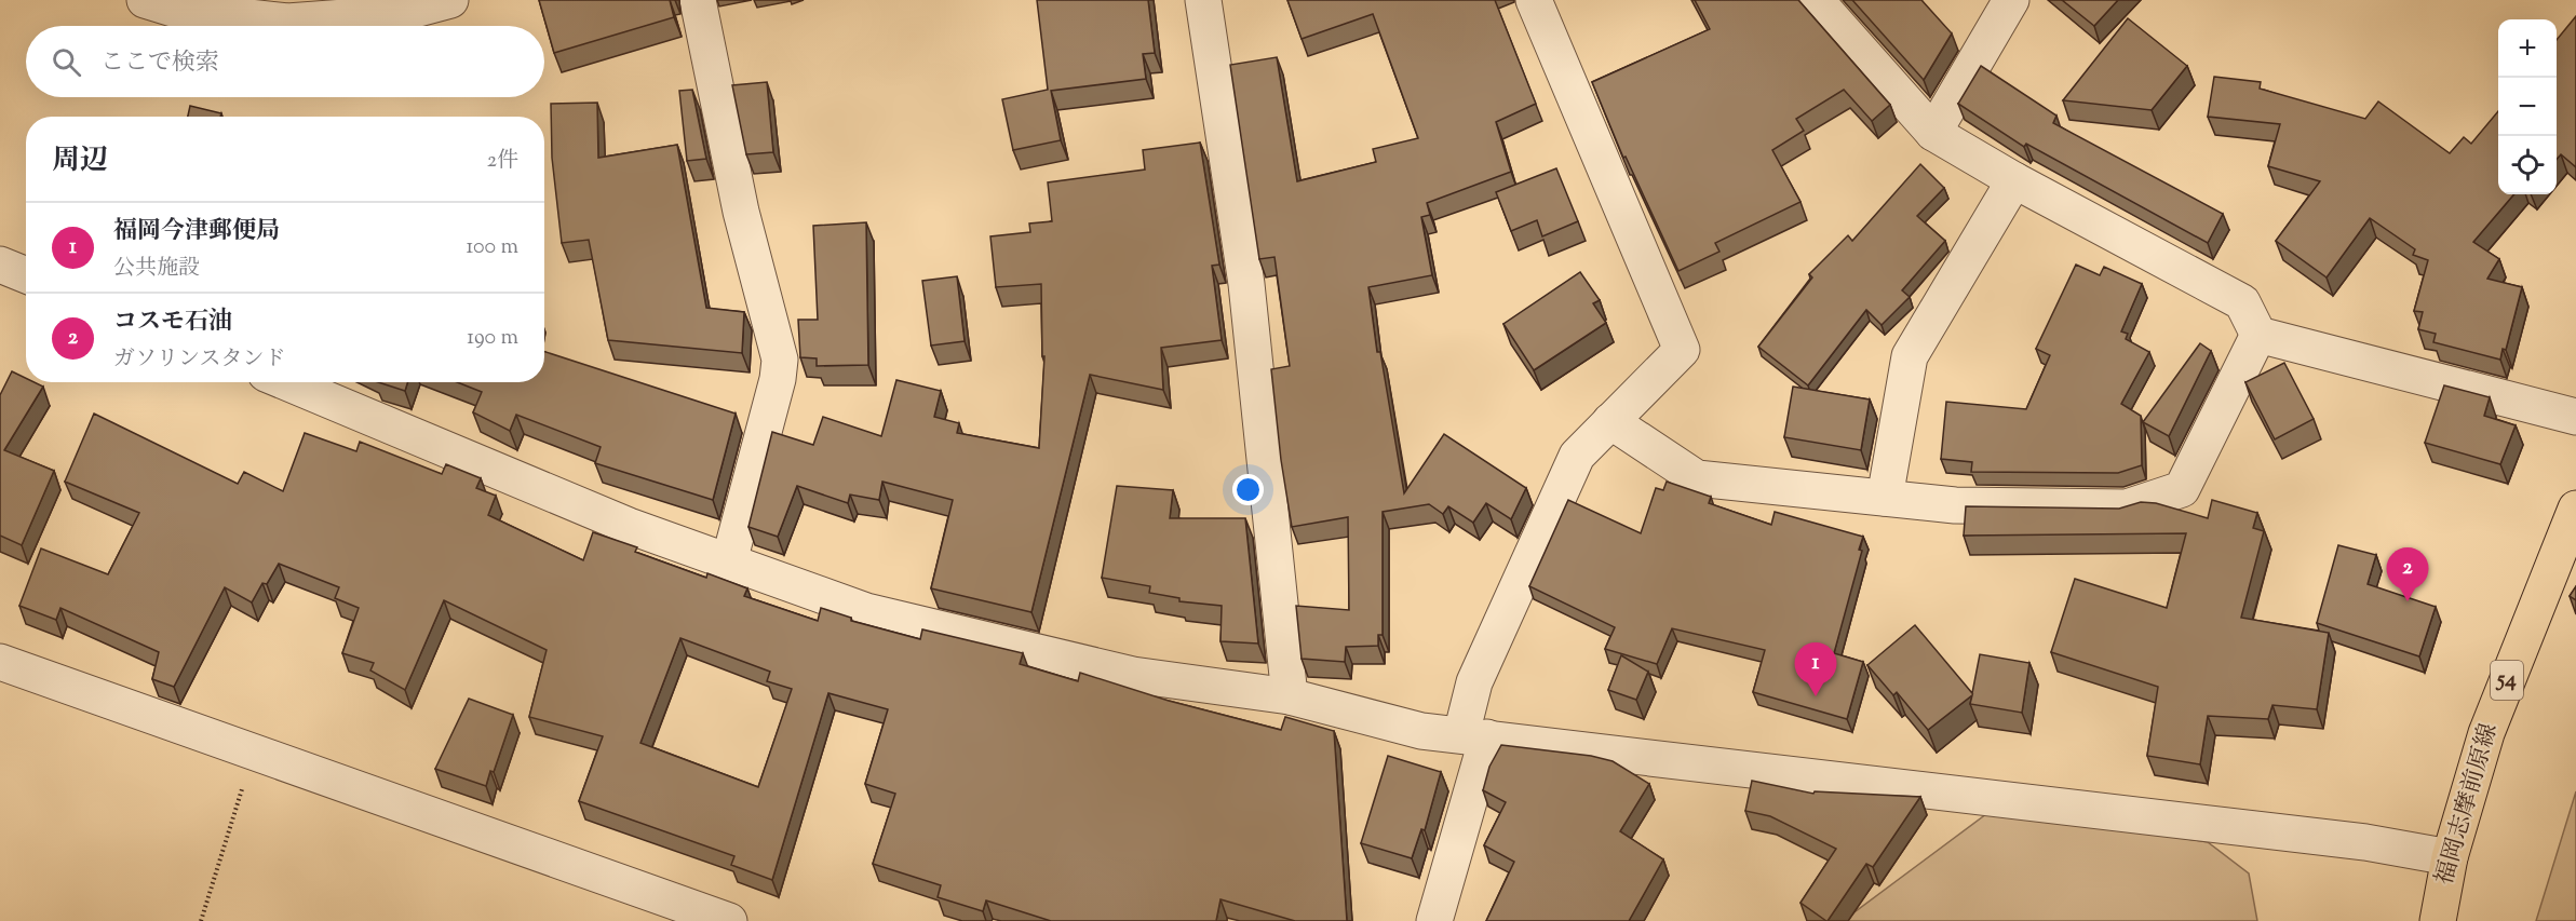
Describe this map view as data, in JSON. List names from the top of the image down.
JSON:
{
  "streets": {
    "main road": ["54", "福岡志摩前原線"]
  },
  "page": {
    "map_buttons": ["+", "−"],
    "search": "ここで検索",
    "heading": ["周辺", "2件"],
    "list": [
      {
        "mark": "1",
        "name": "福岡今津郵便局",
        "note": "公共施設",
        "value": "100 m"
      },
      {
        "mark": "2",
        "name": "コスモ石油",
        "note": "ガソリンスタンド",
        "value": "190 m"
      }
    ],
    "pins": ["2", "1"]
  }
}
